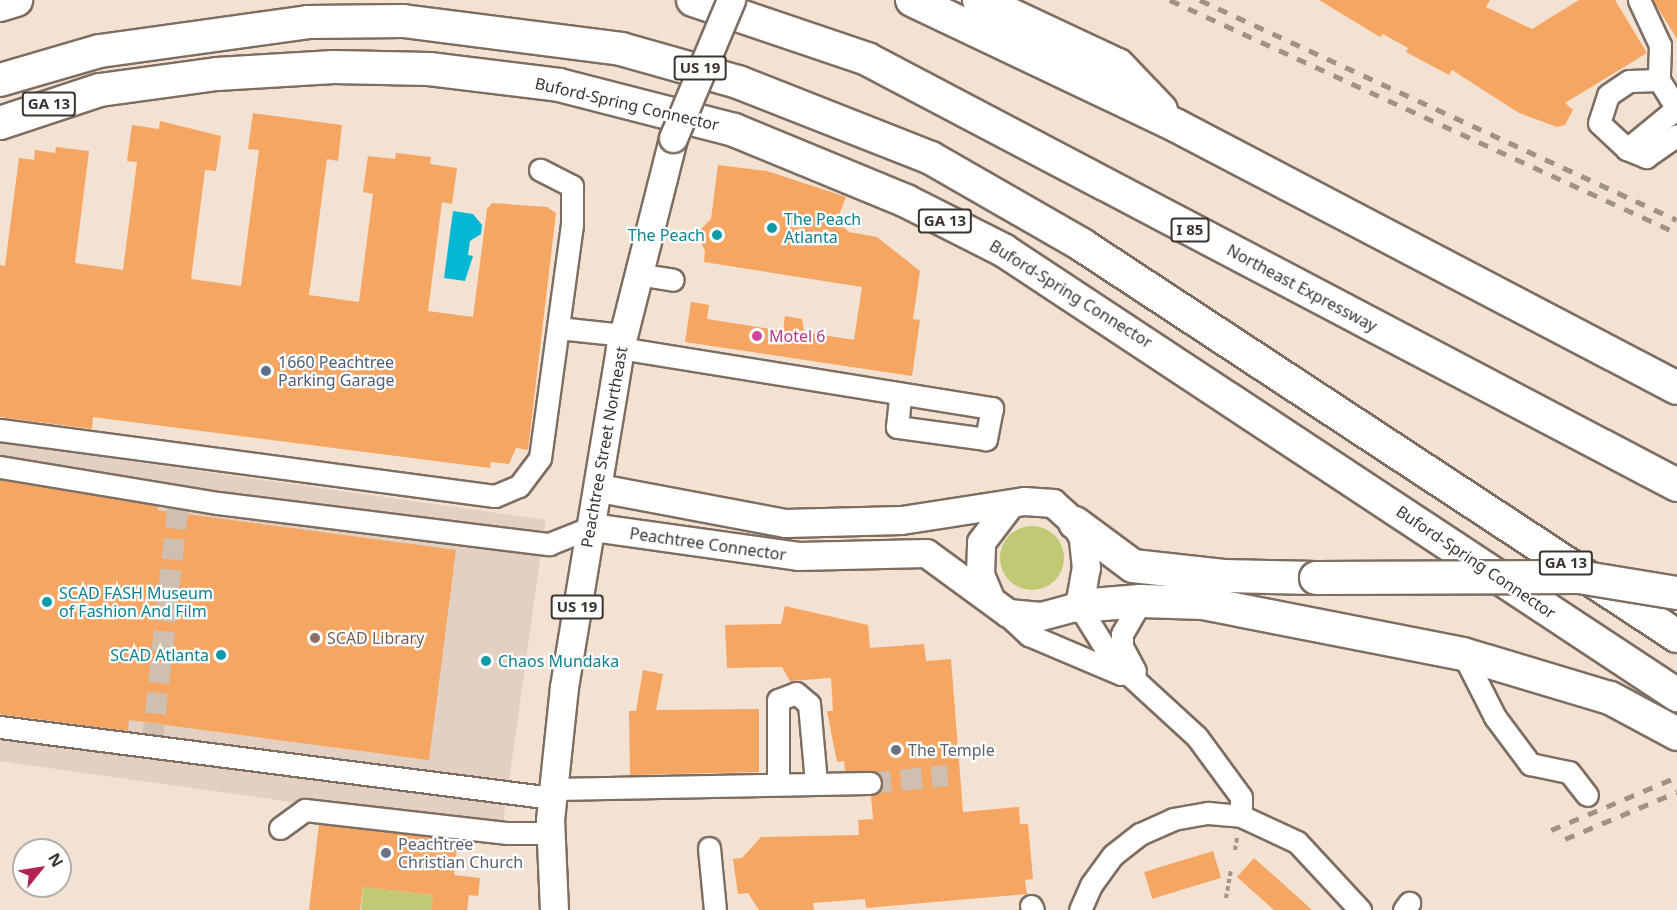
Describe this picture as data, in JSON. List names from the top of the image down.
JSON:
{
  "streets": {
    "highway": [
      "GA 13",
      "Buford-Spring Connector",
      "I 85",
      "Northeast Expressway"
    ],
    "main road": ["US 19", "Peachtree Street Northeast", "Peachtree Connector"]
  },
  "crossings": [
    ["Peachtree Street Northeast", "Peachtree Connector"]
  ],
  "places": [
    "The Peach Atlanta",
    "The Peach",
    "Motel 6",
    "1660 Peachtree Parking Garage",
    "SCAD FASH Museum of Fashion And Film",
    "SCAD Library",
    "SCAD Atlanta",
    "Chaos Mundaka",
    "The Temple",
    "Peachtree Christian Church"
  ],
  "north": "top right"
}
